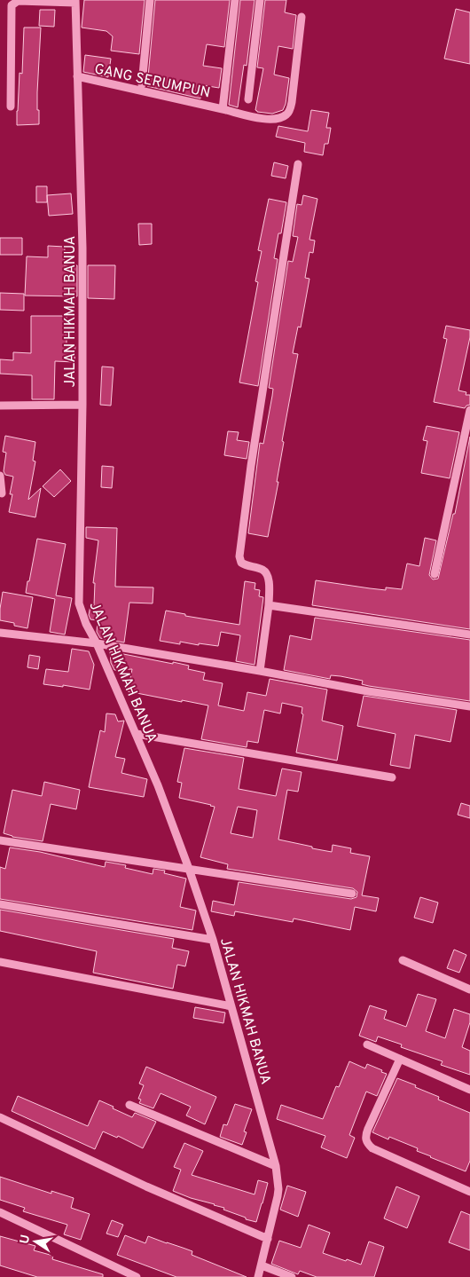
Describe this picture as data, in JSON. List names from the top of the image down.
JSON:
{
  "streets": {
    "street": ["GANG SERUMPUN", "JALAN HIKMAH BANUA"]
  },
  "crossings": [
    ["GANG SERUMPUN", "JALAN HIKMAH BANUA"]
  ],
  "north": "left"
}
